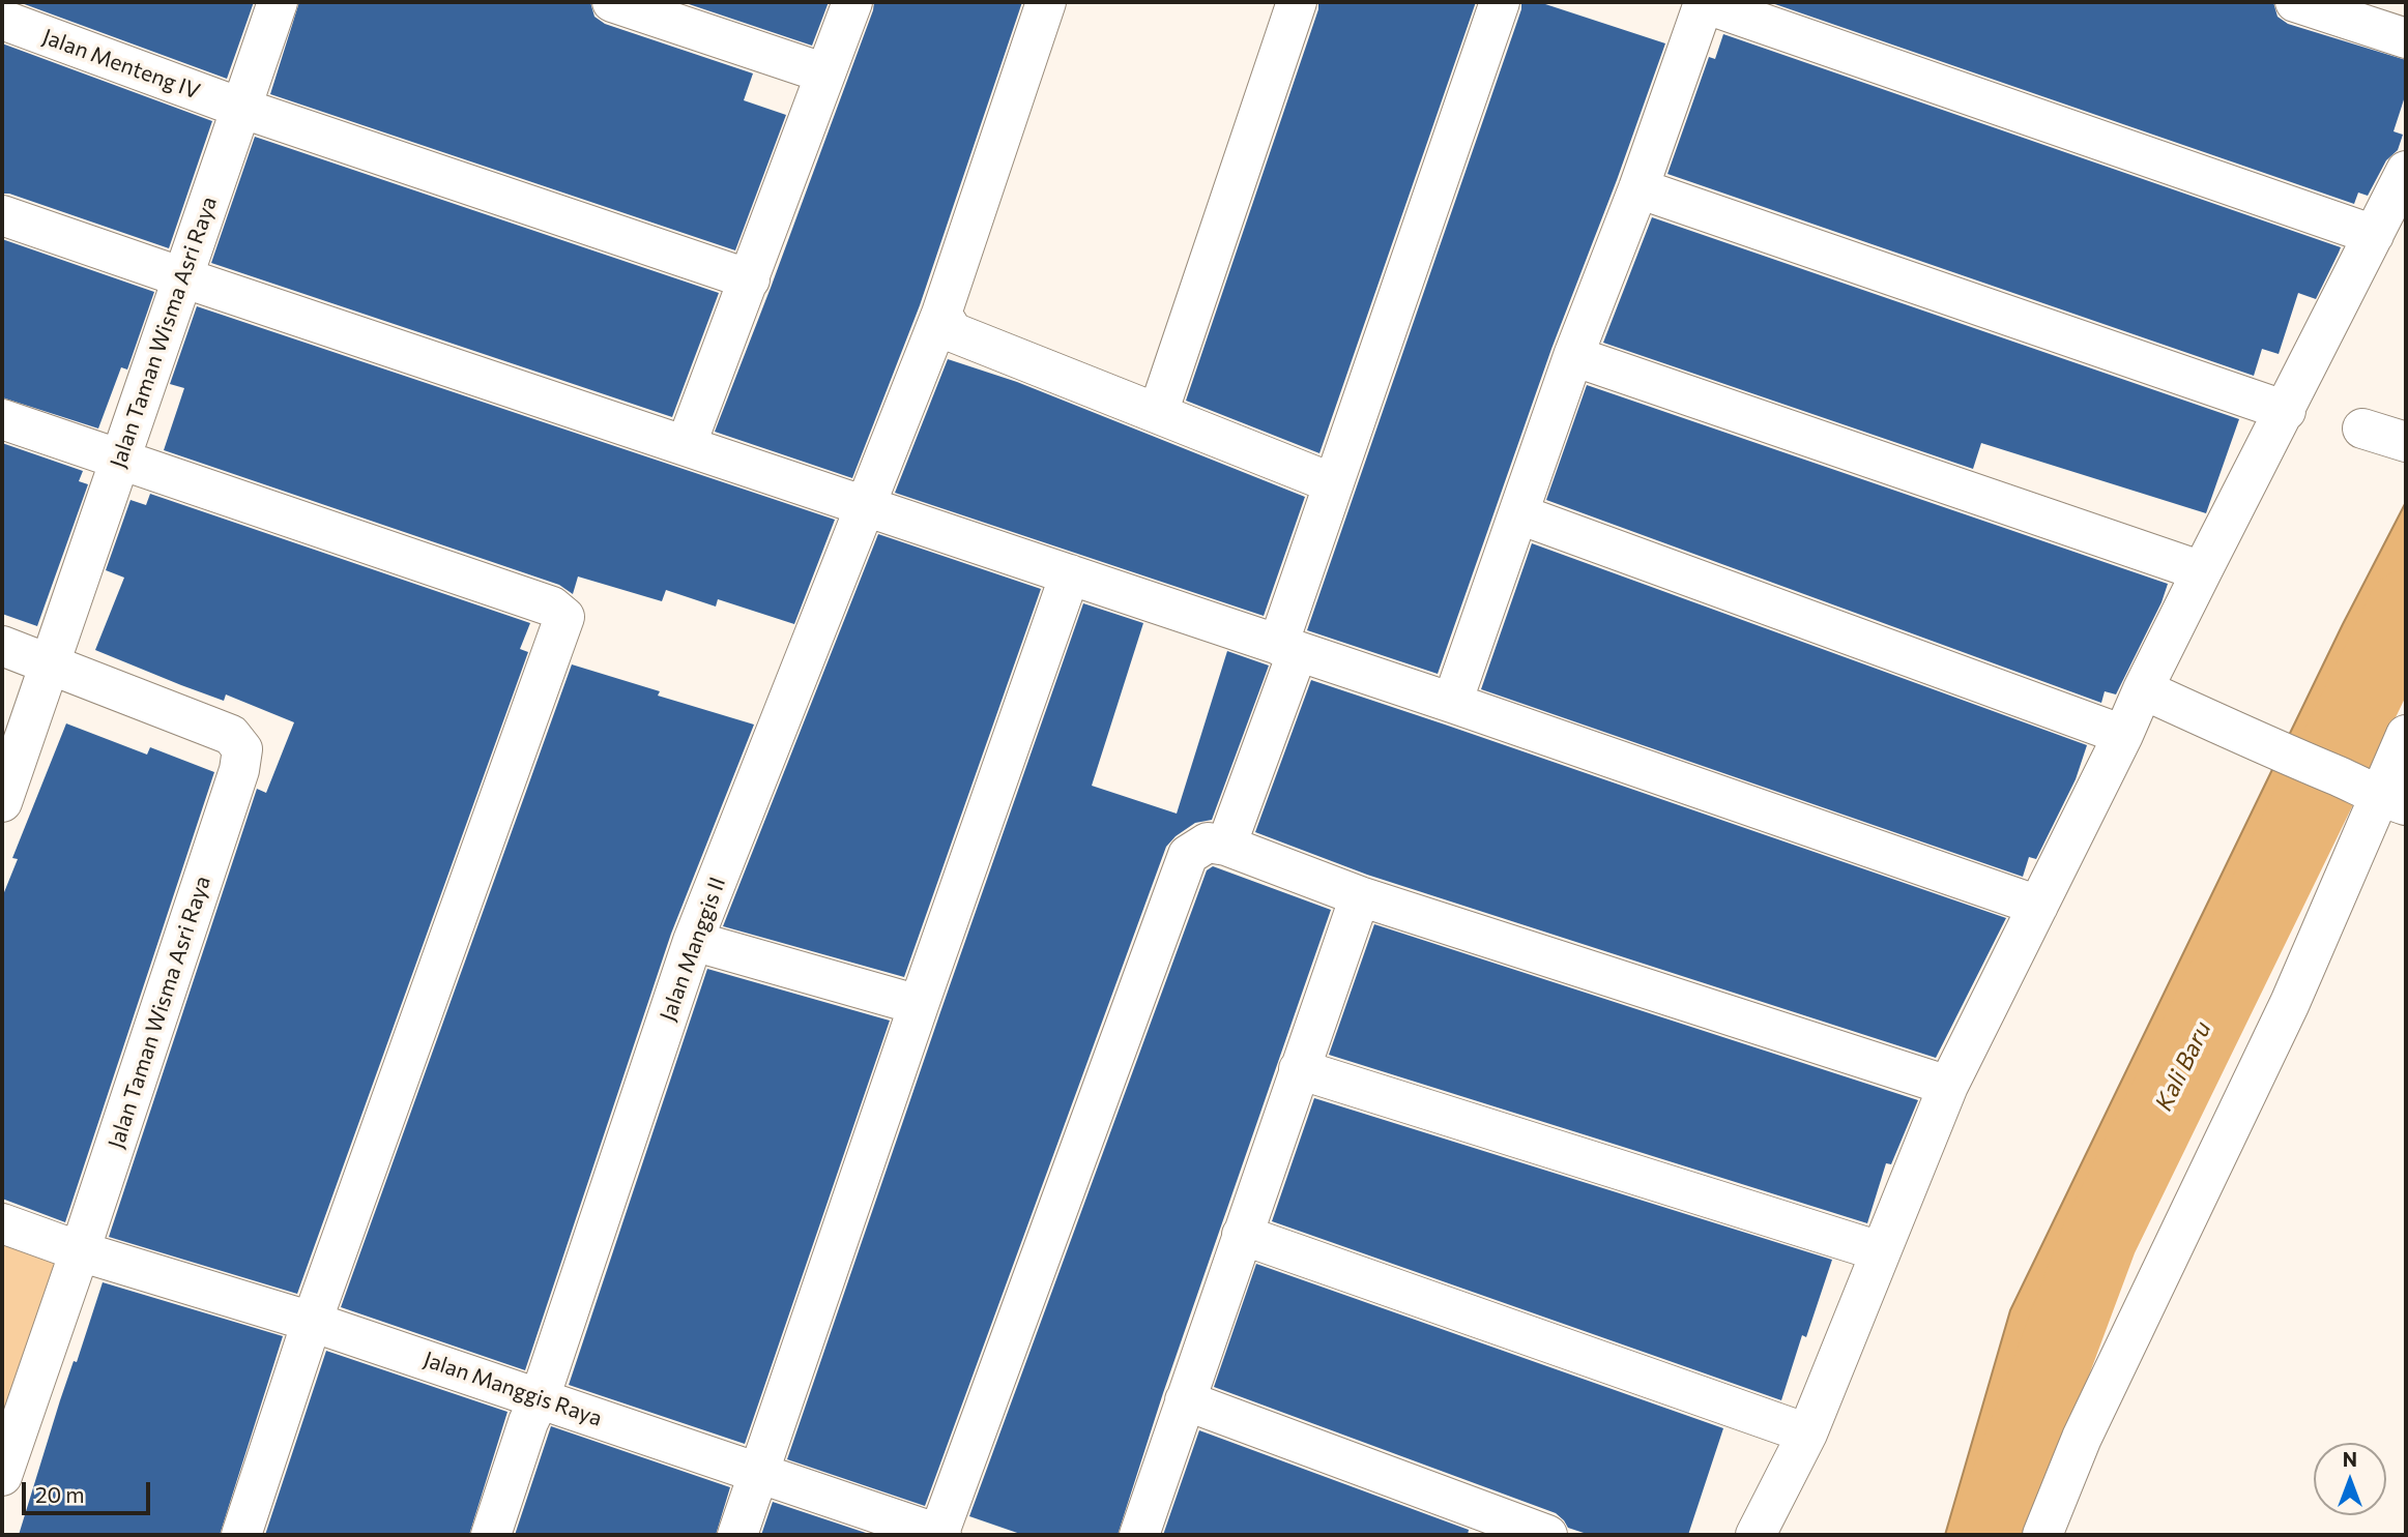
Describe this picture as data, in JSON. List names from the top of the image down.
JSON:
{
  "streets": {
    "street": [
      "Jalan Menteng IV",
      "Jalan Taman Wisma Asri Raya",
      "Jalan Manggis II",
      "Jalan Manggis Raya"
    ]
  },
  "crossings": [
    ["Jalan Menteng IV", "Jalan Taman Wisma Asri Raya"],
    ["Jalan Taman Wisma Asri Raya", "Jalan Manggis Raya"],
    ["Jalan Manggis II", "Jalan Manggis Raya"]
  ],
  "water": ["Kali Baru"],
  "scale_bar": "20 m",
  "north": "top"
}
